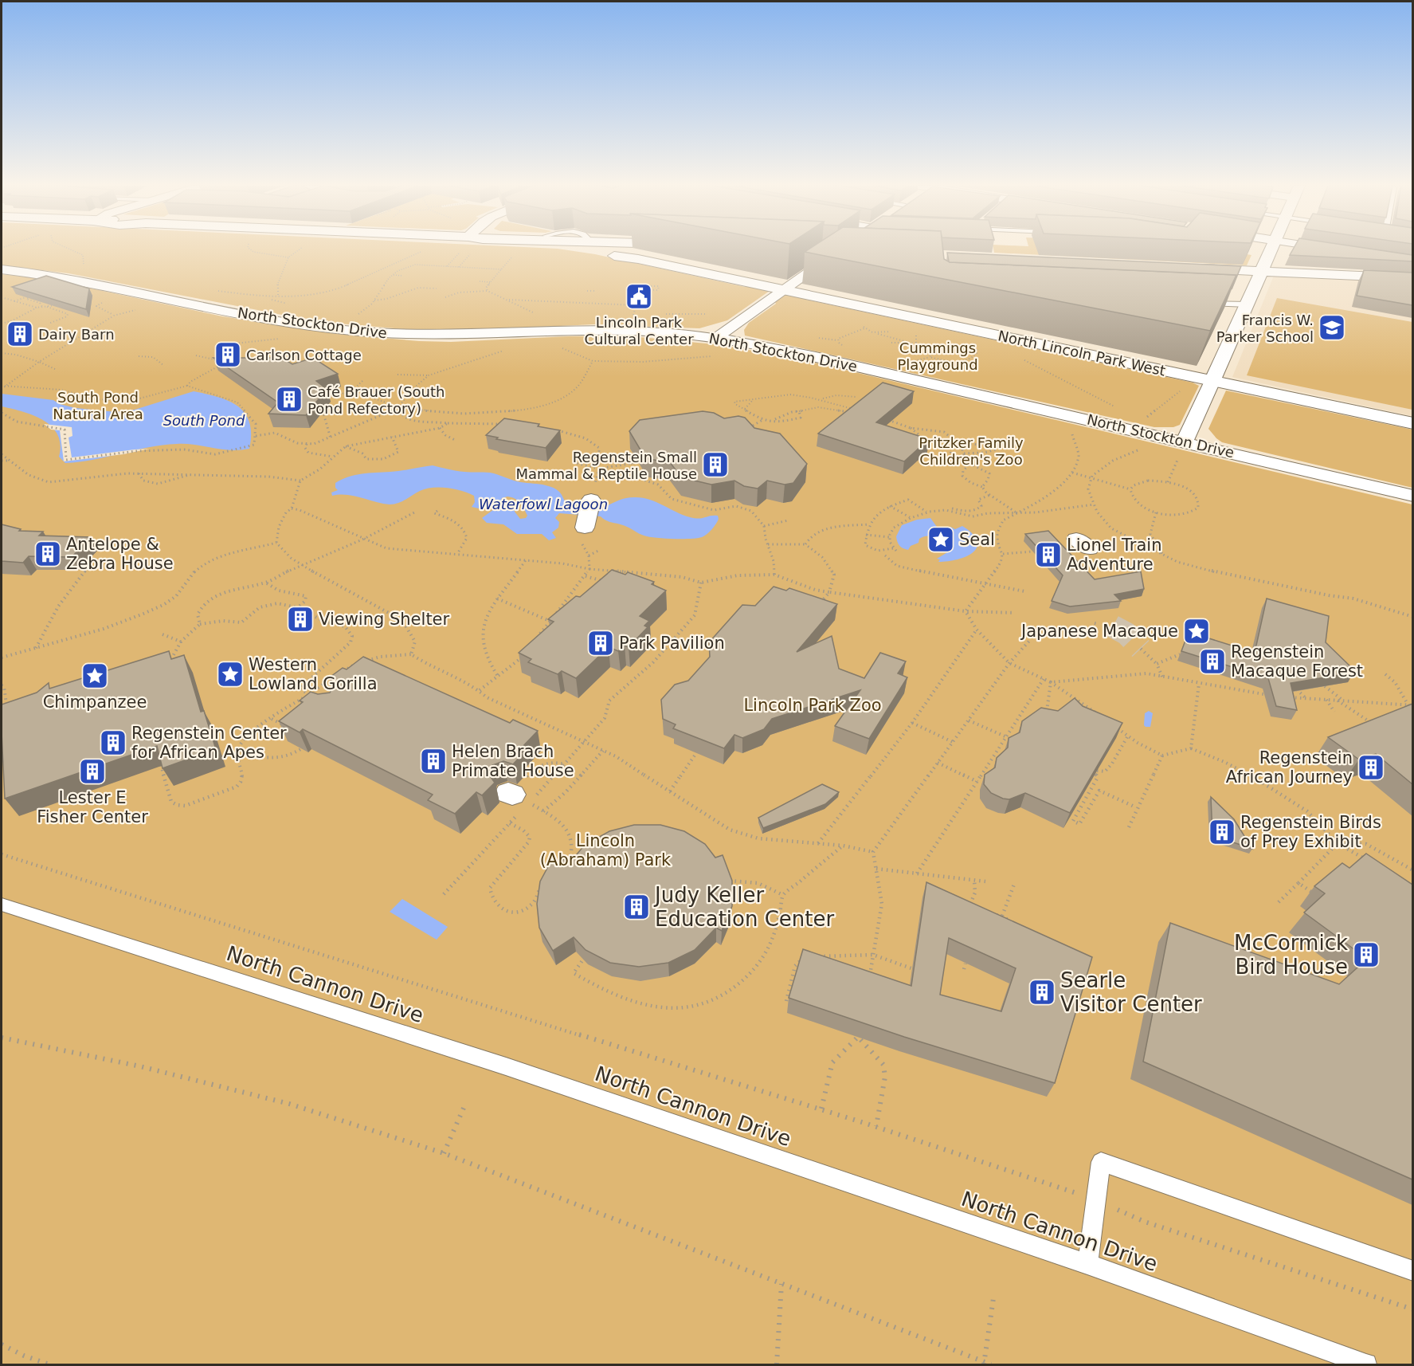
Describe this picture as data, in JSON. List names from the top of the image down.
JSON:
{
  "streets": {
    "street": ["North Stockton Drive", "North Lincoln Park West"],
    "lane": ["North Cannon Drive"]
  },
  "water": ["South Pond", "Waterfowl Lagoon"],
  "parks": [
    "Cummings Playground",
    "South Pond Natural Area",
    "Pritzker Family Children's Zoo",
    "Lincoln Park Zoo",
    "Lincoln (Abraham) Park"
  ],
  "places": {
    "public building": ["Lincoln Park Cultural Center"],
    "school or university": ["Francis W. Parker School"],
    "building": [
      "Dairy Barn",
      "Carlson Cottage",
      "Café Brauer (South Pond Refectory)",
      "Regenstein Small Mammal & Reptile House",
      "Antelope & Zebra House",
      "Lionel Train Adventure",
      "Viewing Shelter",
      "Park Pavilion",
      "Regenstein Macaque Forest",
      "Regenstein Center for African Apes",
      "Helen Brach Primate House",
      "Regenstein African Journey",
      "Lester E Fisher Center",
      "Regenstein Birds of Prey Exhibit",
      "Judy Keller Education Center",
      "McCormick Bird House",
      "Searle Visitor Center"
    ],
    "place": [
      "Seal",
      "Japanese Macaque",
      "Western Lowland Gorilla",
      "Chimpanzee"
    ]
  }
}
